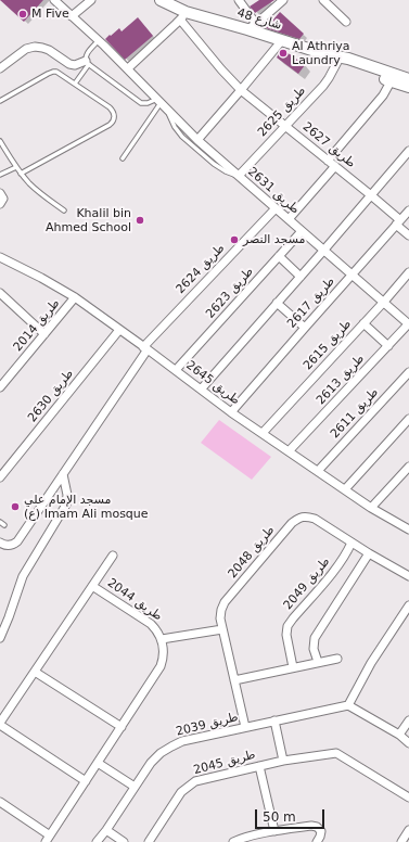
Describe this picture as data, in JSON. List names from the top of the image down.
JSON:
{
  "streets": {
    "street": [
      "شارع 48",
      "طريق 2625",
      "طريق 2627",
      "طريق 2631",
      "طريق 2624",
      "طريق 2623",
      "طريق 2617",
      "طريق 2014",
      "طريق 2615",
      "طريق 2613",
      "طريق 2645",
      "طريق 2630",
      "طريق 2611",
      "طريق 2048",
      "طريق 2049",
      "طريق 2044",
      "طريق 2039",
      "طريق 2045"
    ]
  },
  "crossings": [
    ["شارع 48", "طريق 2625"],
    ["شارع 48", "طريق 2627"],
    ["طريق 2625", "طريق 2627"],
    ["طريق 2625", "طريق 2631"],
    ["طريق 2627", "طريق 2617"],
    ["طريق 2631", "طريق 2624"],
    ["طريق 2631", "طريق 2623"],
    ["طريق 2631", "طريق 2617"],
    ["طريق 2631", "طريق 2615"],
    ["طريق 2631", "طريق 2613"],
    ["طريق 2624", "طريق 2645"],
    ["طريق 2623", "طريق 2645"],
    ["طريق 2617", "طريق 2645"],
    ["طريق 2014", "طريق 2645"],
    ["طريق 2615", "طريق 2645"],
    ["طريق 2613", "طريق 2645"],
    ["طريق 2645", "طريق 2630"],
    ["طريق 2645", "طريق 2611"],
    ["طريق 2048", "طريق 2049"],
    ["طريق 2048", "طريق 2039"]
  ],
  "places": [
    "M Five",
    "Al Athriya Laundry",
    "Khalil bin Ahmed School",
    "مسجد النصر",
    "مسجد الإمام علي (ع) Imam Ali mosque"
  ],
  "scale_bar": "50 m"
}
